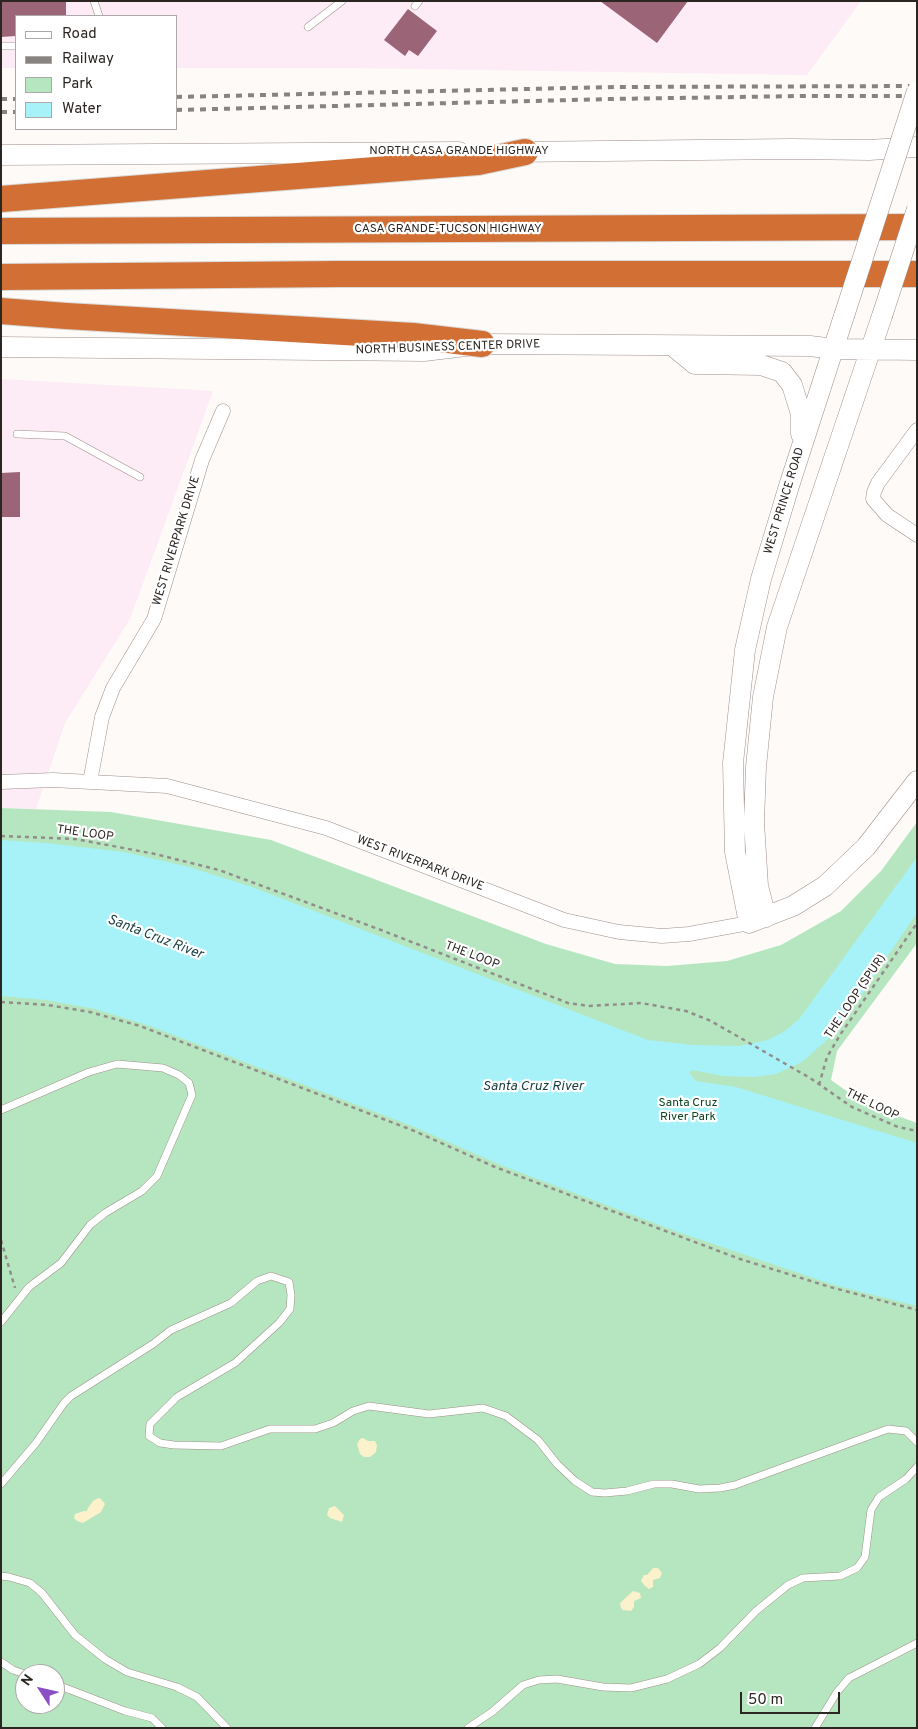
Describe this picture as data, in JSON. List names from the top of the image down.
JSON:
{
  "streets": {
    "highway": ["CASA GRANDE-TUCSON HIGHWAY"],
    "main road": ["NORTH CASA GRANDE HIGHWAY", "NORTH BUSINESS CENTER DRIVE", "WEST PRINCE ROAD"],
    "street": ["WEST RIVERPARK DRIVE"],
    "path": ["THE LOOP", "THE LOOP (SPUR)"]
  },
  "crossings": [
    ["NORTH CASA GRANDE HIGHWAY", "WEST PRINCE ROAD"],
    ["NORTH BUSINESS CENTER DRIVE", "WEST PRINCE ROAD"],
    ["WEST PRINCE ROAD", "WEST RIVERPARK DRIVE"],
    ["THE LOOP", "THE LOOP (SPUR)"]
  ],
  "water": ["Santa Cruz River"],
  "parks": ["Santa Cruz River Park"],
  "legend": [
    "Road",
    "Railway",
    "Park",
    "Water"
  ],
  "scale_bar": "50 m",
  "north": "top left"
}
